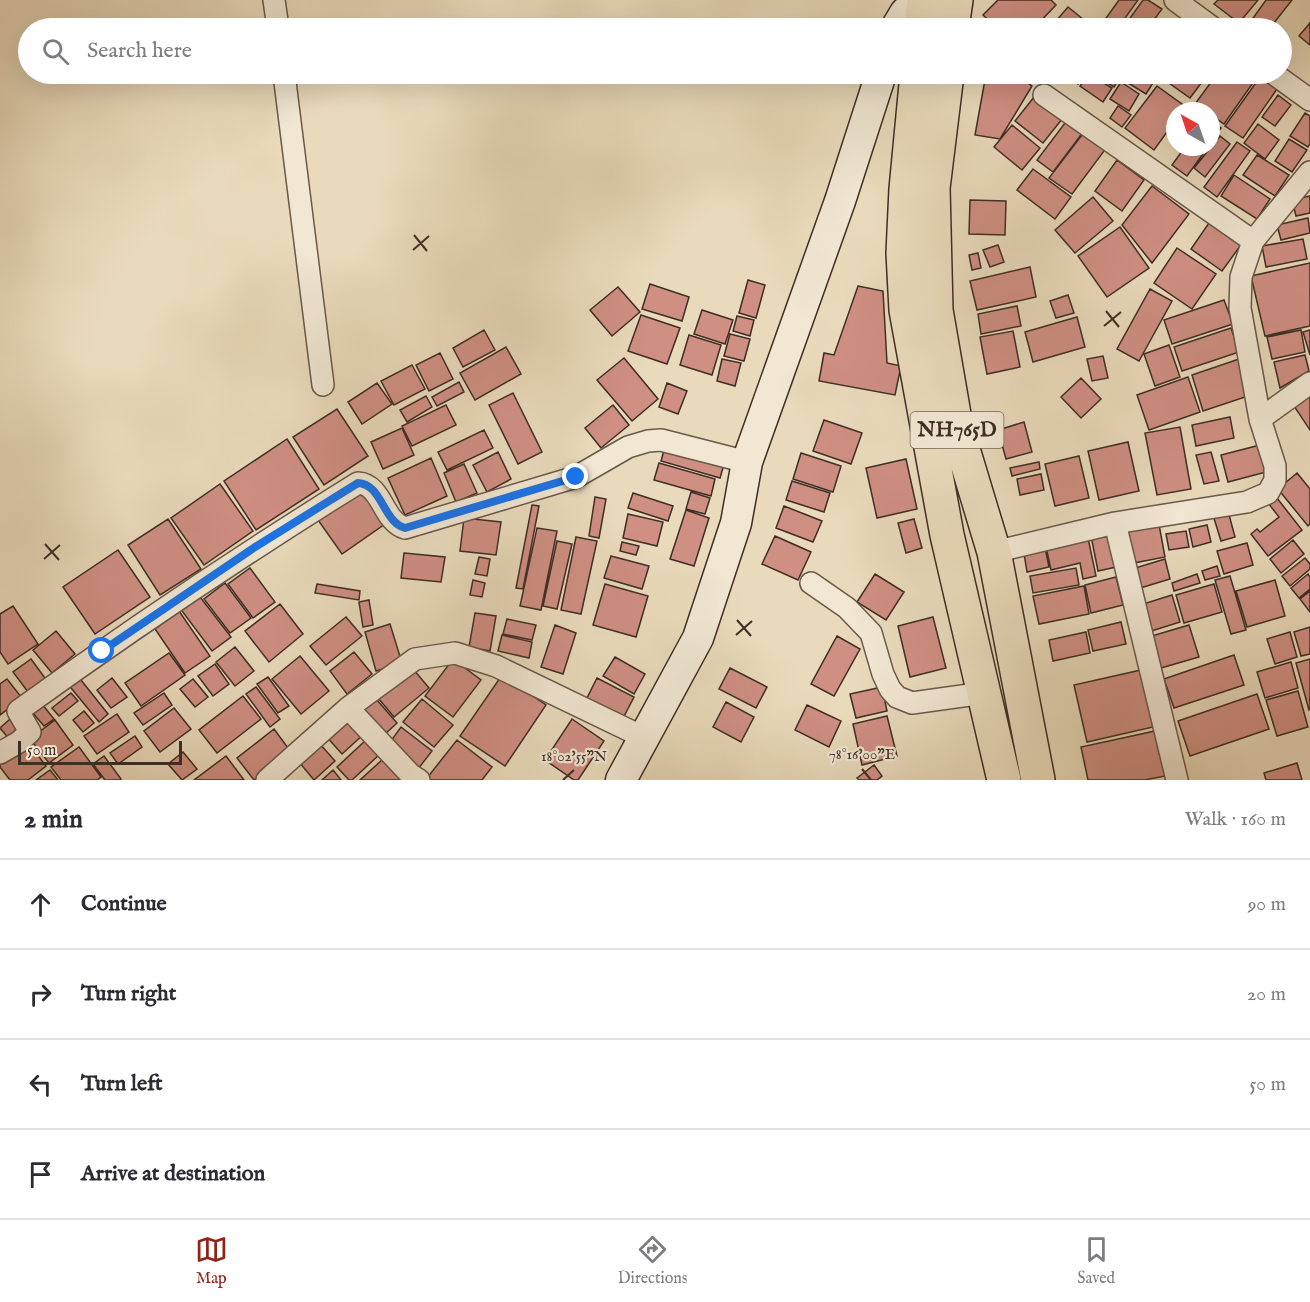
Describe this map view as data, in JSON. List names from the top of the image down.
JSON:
{
  "streets": {
    "highway": ["NH765D"]
  },
  "scale_bar": "50 m",
  "north": "top left",
  "page": {
    "search": "Search here",
    "scale": "50 m",
    "heading": ["2 min", "Walk · 160 m"],
    "list": [
      ["Continue", "90 m"],
      ["Turn right", "20 m"],
      ["Turn left", "50 m"],
      "Arrive at destination"
    ],
    "nav": ["Map", "Directions", "Saved"]
  },
  "coordinates": ["78°16'00\"E", "18°02'55\"N"]
}
